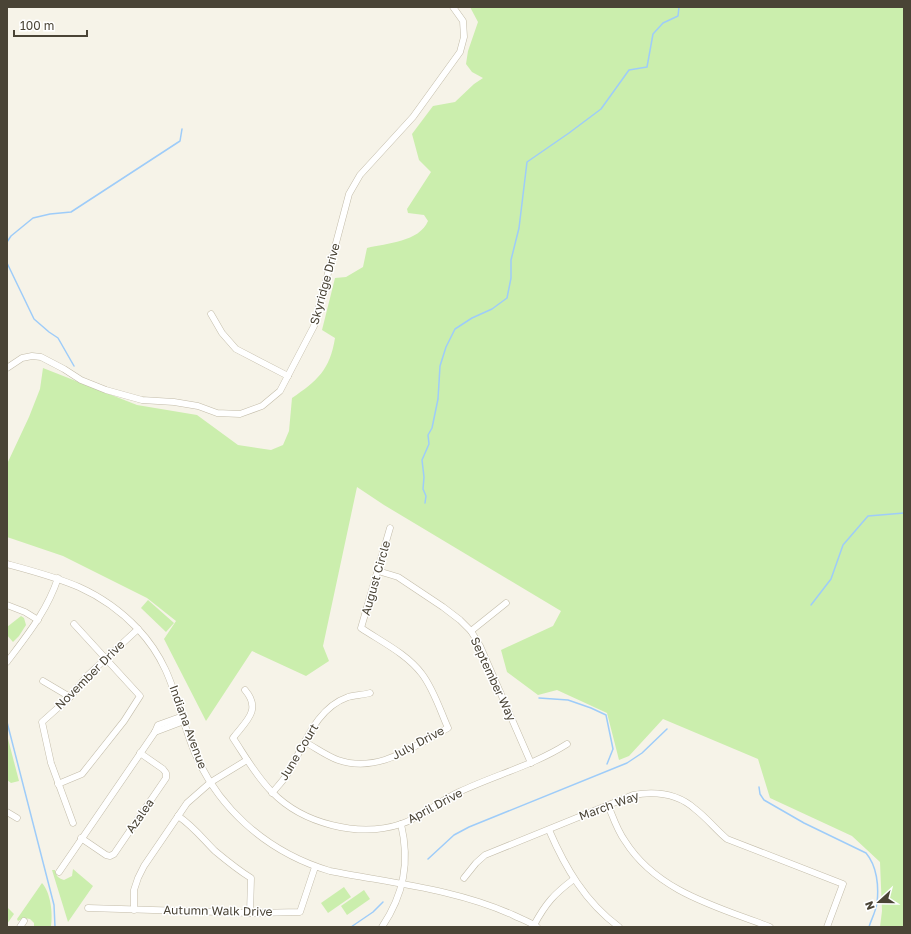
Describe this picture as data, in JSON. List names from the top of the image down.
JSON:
{
  "streets": {
    "street": [
      "Skyridge Drive",
      "August Circle",
      "November Drive",
      "September Way",
      "Indiana Avenue",
      "July Drive",
      "June Court",
      "April Drive",
      "March Way",
      "Azalea",
      "Autumn Walk Drive"
    ]
  },
  "crossings": [
    ["August Circle", "September Way"],
    ["August Circle", "July Drive"],
    ["November Drive", "Indiana Avenue"],
    ["September Way", "April Drive"],
    ["Indiana Avenue", "Autumn Walk Drive"],
    ["July Drive", "June Court"],
    ["June Court", "April Drive"]
  ],
  "scale_bar": "100 m",
  "north": "left"
}
